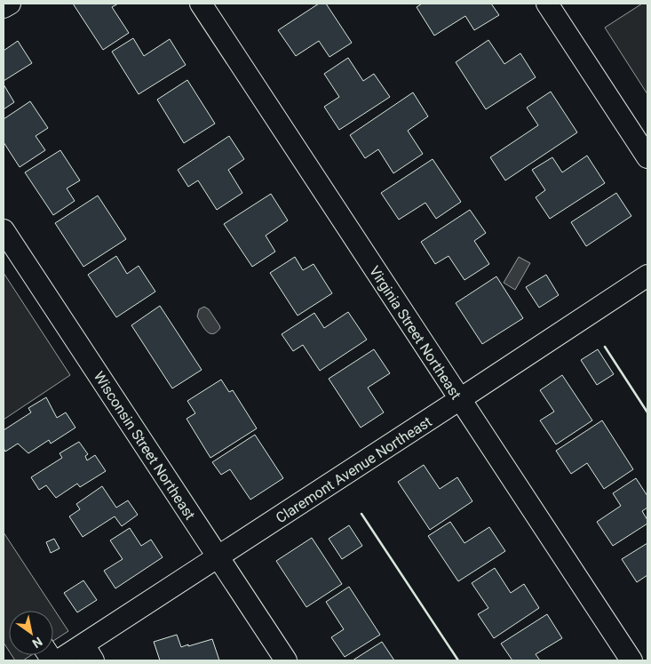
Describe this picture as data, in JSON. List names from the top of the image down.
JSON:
{
  "streets": {
    "street": ["Virginia Street Northeast", "Wisconsin Street Northeast", "Claremont Avenue Northeast"]
  },
  "crossings": [
    ["Virginia Street Northeast", "Claremont Avenue Northeast"],
    ["Wisconsin Street Northeast", "Claremont Avenue Northeast"]
  ],
  "north": "bottom right"
}
